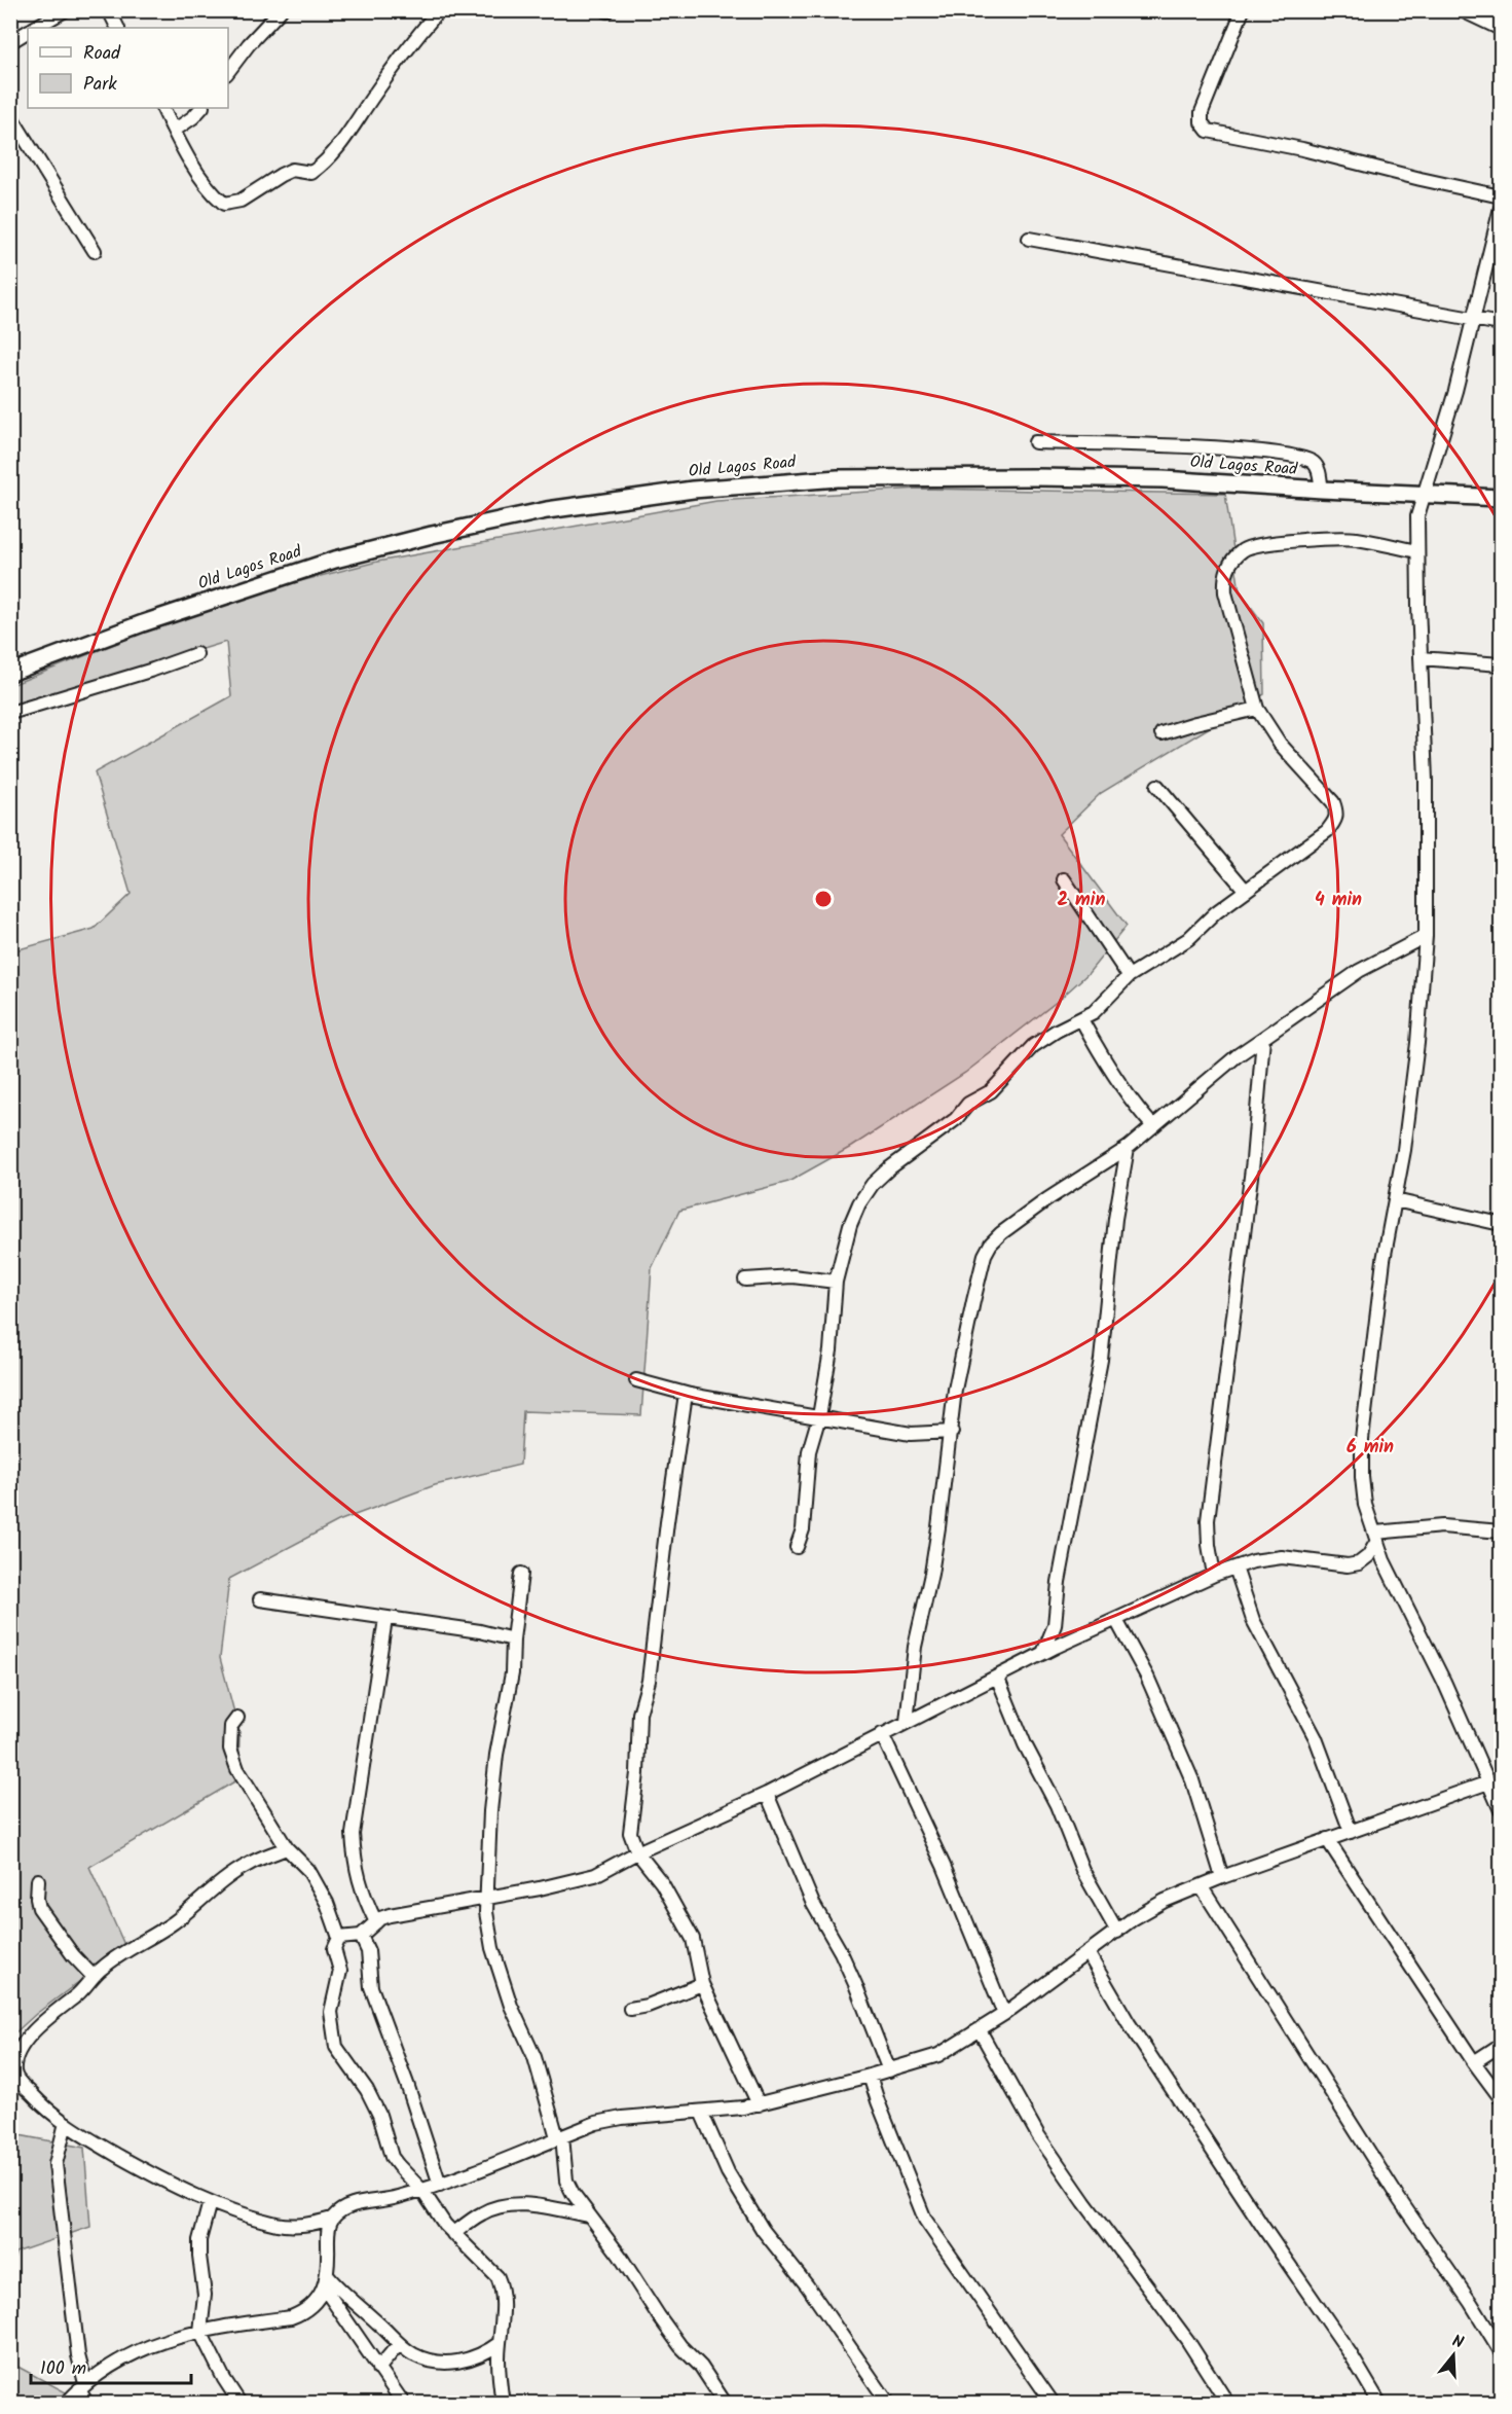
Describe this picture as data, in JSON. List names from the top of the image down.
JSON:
{
  "streets": {
    "main road": ["Old Lagos Road"]
  },
  "legend": ["Road", "Park"],
  "scale_bar": "100 m",
  "north": "top",
  "rings": ["2 min", "4 min", "6 min"]
}
